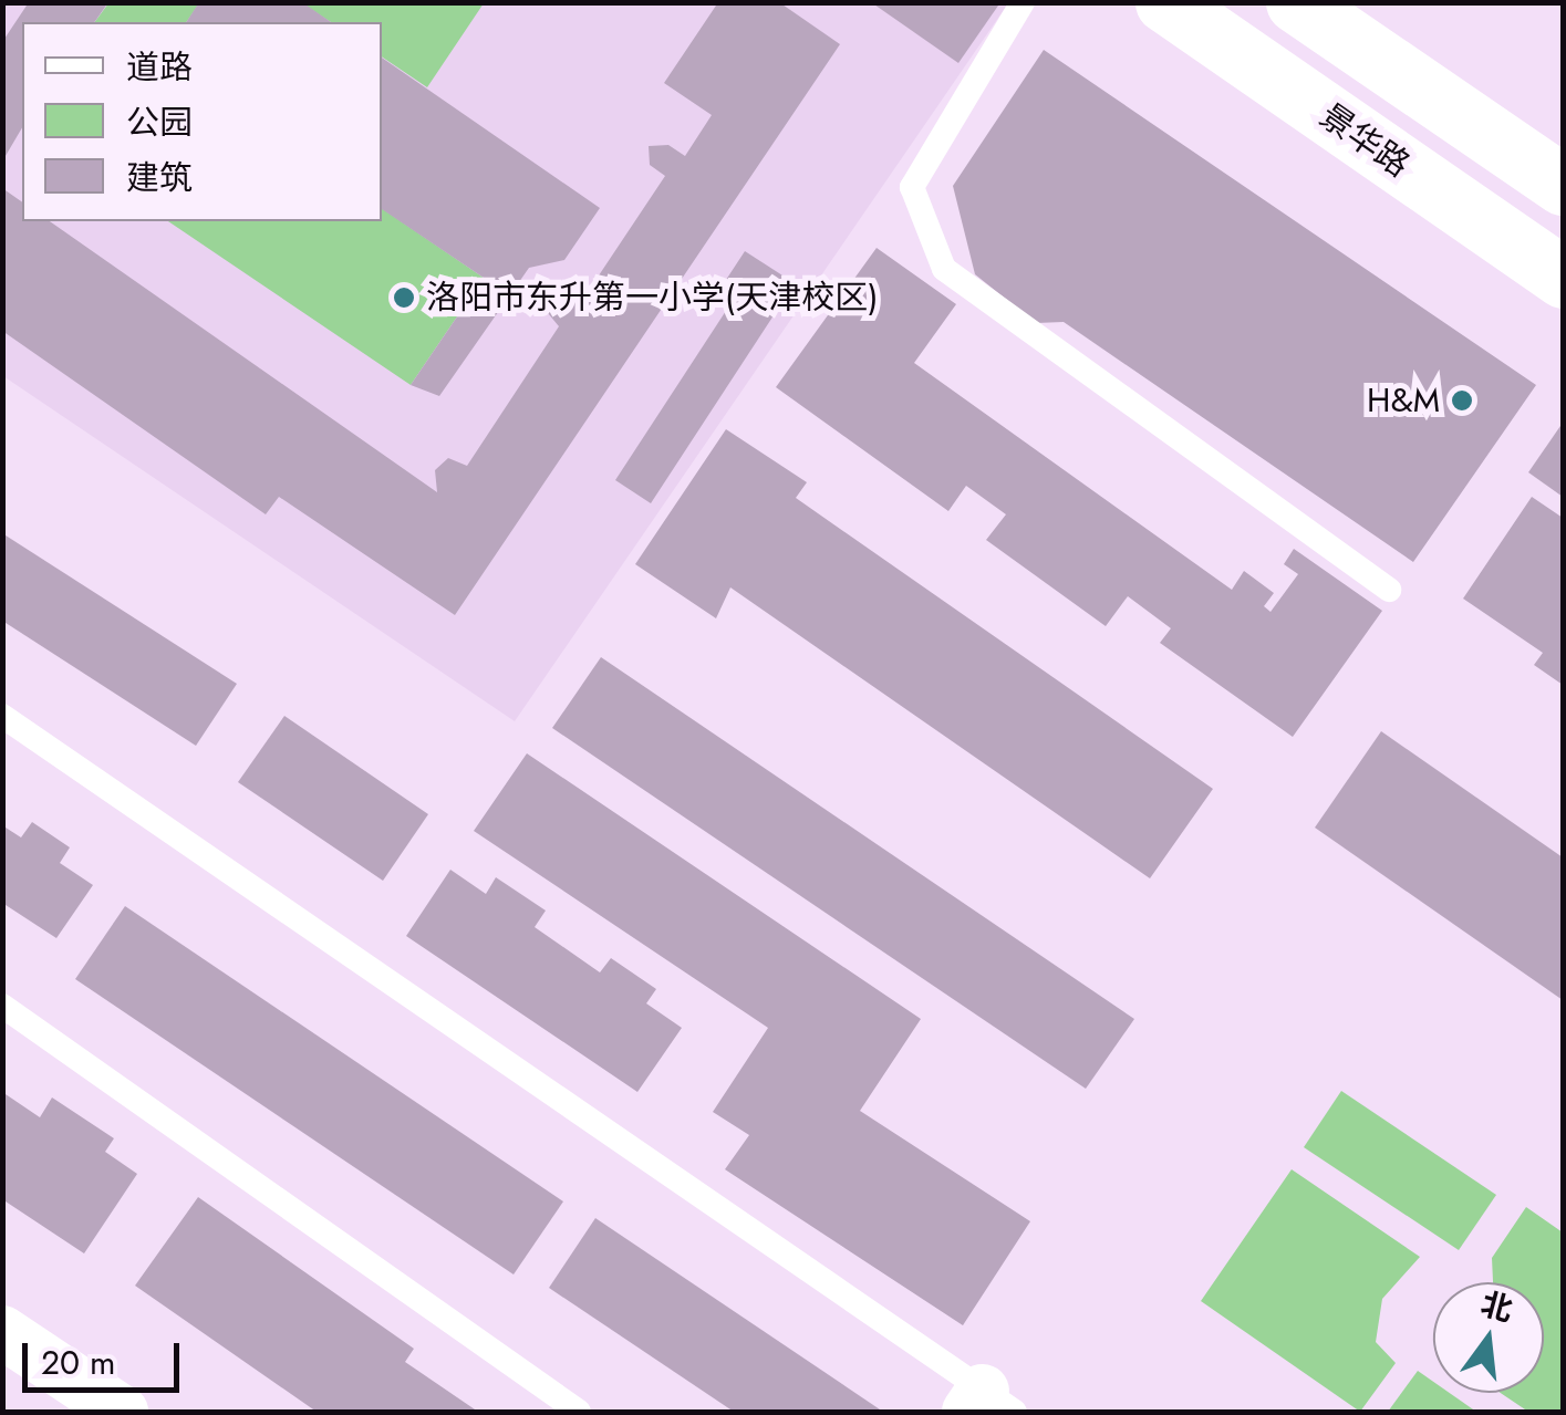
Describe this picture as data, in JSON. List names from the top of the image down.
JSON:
{
  "streets": {
    "main road": ["景华路"]
  },
  "places": ["洛阳市东升第一小学(天津校区)", "H&M"],
  "legend": ["道路", "公园", "建筑"],
  "scale_bar": "20 m",
  "north": "top"
}
